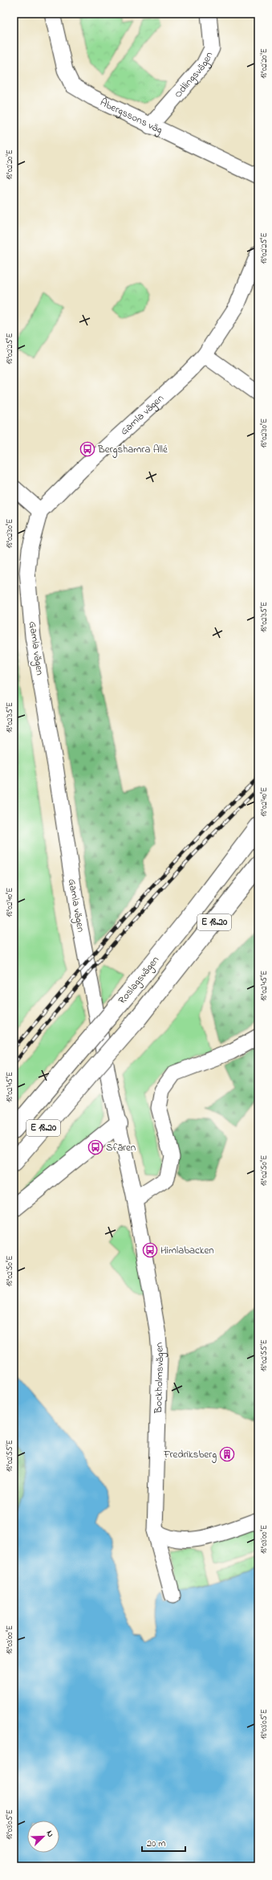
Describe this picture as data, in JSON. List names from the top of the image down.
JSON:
{
  "streets": {
    "main road": ["E 18.20", "Roslagsvägen"],
    "street": [
      "Odlingsvägen",
      "Åbergssons väg",
      "Gamla vägen",
      "Bockholmsvägen"
    ]
  },
  "crossings": [
    ["Odlingsvägen", "Åbergssons väg"],
    ["Gamla vägen", "Bockholmsvägen"]
  ],
  "places": {
    "bus stop": ["Bergshamra Allé", "Sfären", "Himlabacken"],
    "building": ["Fredriksberg"]
  },
  "scale_bar": "20 m",
  "north": "top right",
  "coordinates": [
    "18°02'20\"E",
    "18°02'25\"E",
    "18°02'30\"E",
    "18°02'35\"E",
    "18°02'40\"E",
    "18°02'45\"E",
    "18°02'50\"E",
    "18°02'55\"E",
    "18°03'00\"E",
    "18°03'05\"E"
  ]
}
